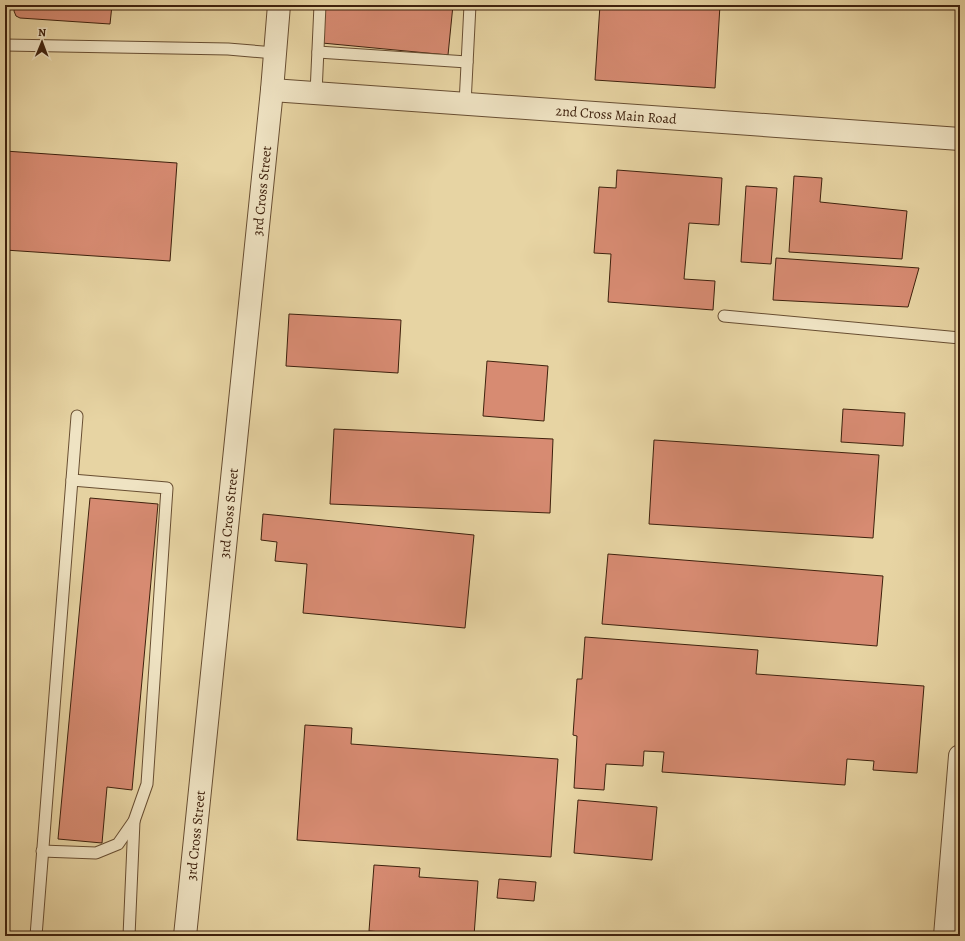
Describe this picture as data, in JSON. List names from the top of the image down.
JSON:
{
  "streets": {
    "street": ["2nd Cross Main Road", "3rd Cross Street"]
  },
  "crossings": [
    ["2nd Cross Main Road", "3rd Cross Street"]
  ],
  "north": "top"
}
